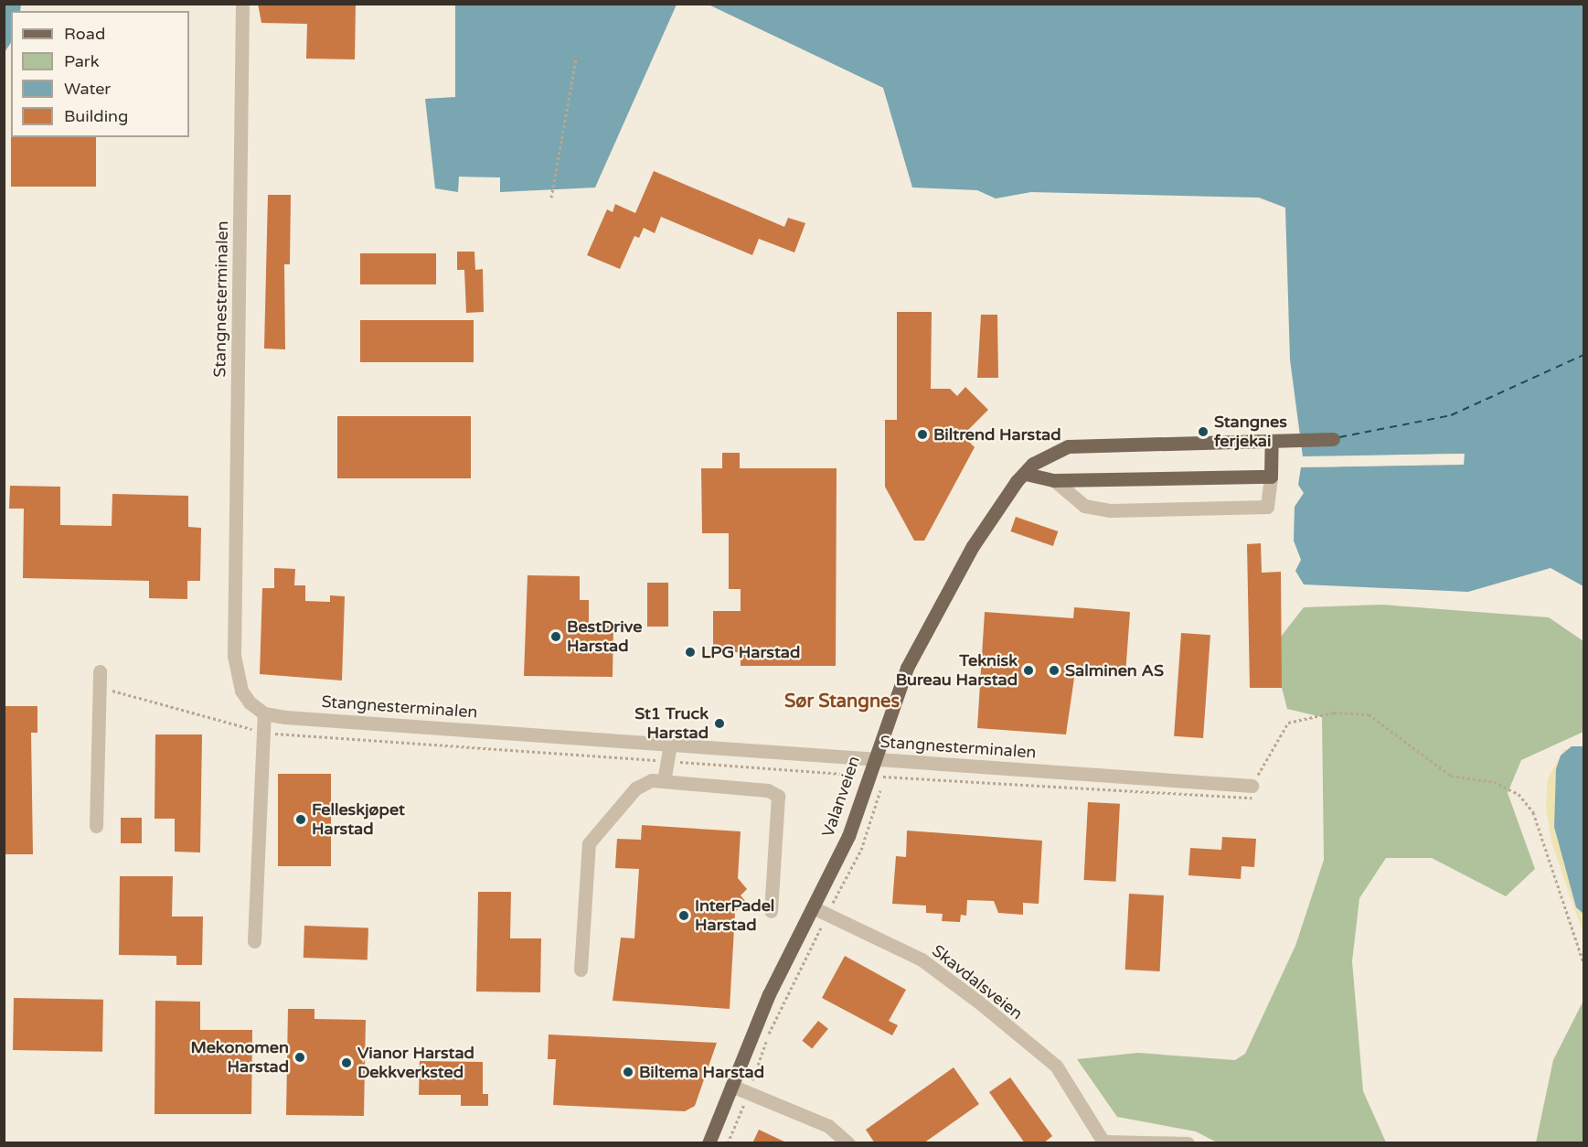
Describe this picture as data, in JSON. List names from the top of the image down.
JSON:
{
  "streets": {
    "main road": ["Valanveien"],
    "street": ["Stangnesterminalen", "Skavdalsveien"]
  },
  "crossings": [
    ["Stangnesterminalen", "Valanveien"],
    ["Valanveien", "Skavdalsveien"]
  ],
  "districts": ["Sør Stangnes"],
  "places": [
    "Stangnes ferjekai",
    "Biltrend Harstad",
    "BestDrive Harstad",
    "LPG Harstad",
    "Teknisk Bureau Harstad",
    "Salminen AS",
    "St1 Truck Harstad",
    "Felleskjøpet Harstad",
    "InterPadel Harstad",
    "Mekonomen Harstad",
    "Vianor Harstad Dekkverksted",
    "Biltema Harstad"
  ],
  "legend": [
    "Road",
    "Park",
    "Water",
    "Building"
  ]
}
